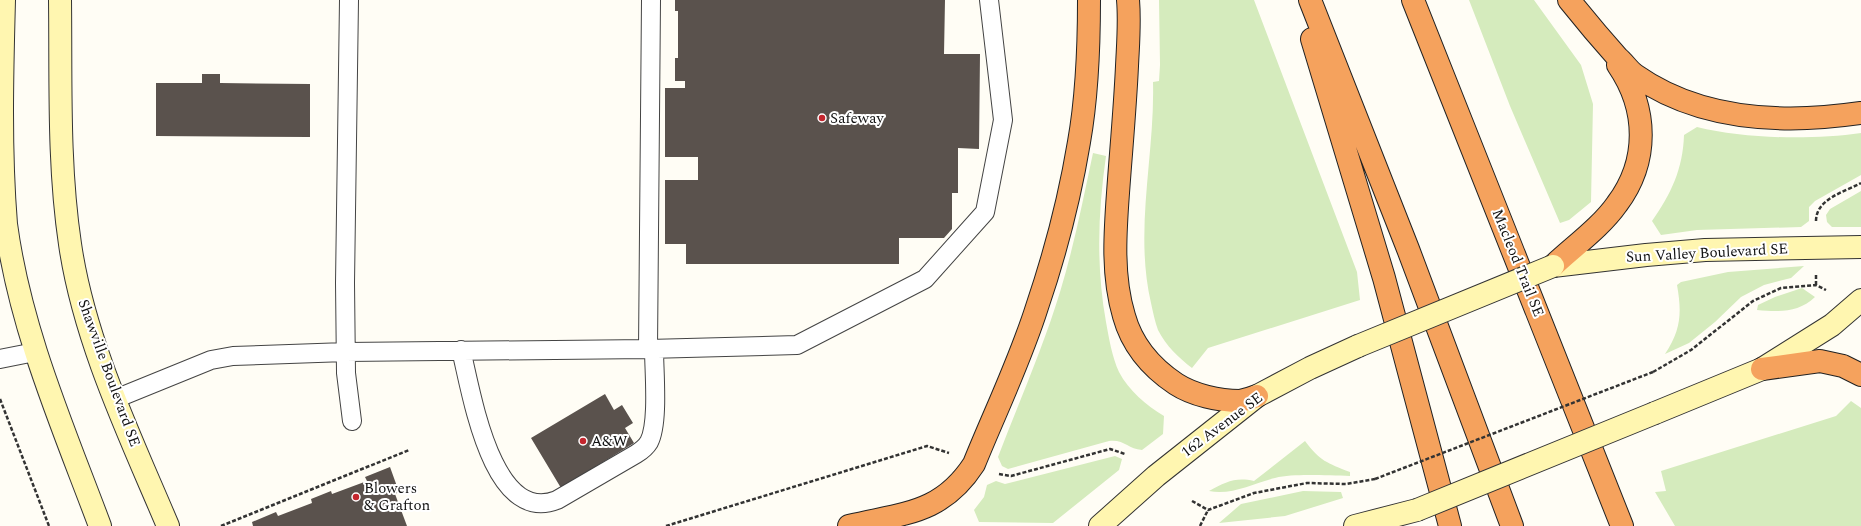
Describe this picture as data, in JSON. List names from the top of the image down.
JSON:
{
  "streets": {
    "highway": ["Macleod Trail SE"],
    "main road": ["Sun Valley Boulevard SE", "Shawville Boulevard SE", "162 Avenue SE"]
  },
  "crossings": [
    ["Sun Valley Boulevard SE", "162 Avenue SE"]
  ],
  "places": ["Safeway", "A&W", "Blowers & Grafton"]
}
